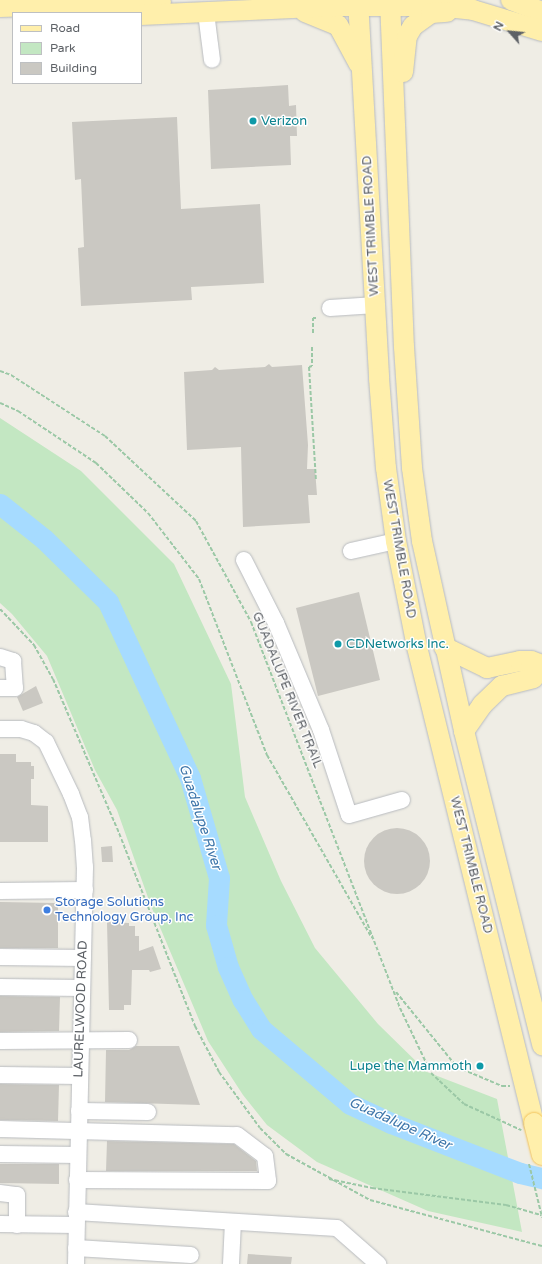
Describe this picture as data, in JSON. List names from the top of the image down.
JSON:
{
  "streets": {
    "main road": ["WEST TRIMBLE ROAD"],
    "street": ["LAURELWOOD ROAD"],
    "path": ["GUADALUPE RIVER TRAIL"]
  },
  "crossings": [
    ["WEST TRIMBLE ROAD", "GUADALUPE RIVER TRAIL"]
  ],
  "water": ["Guadalupe River"],
  "places": [
    "Verizon",
    "CDNetworks Inc.",
    "Storage Solutions Technology Group, Inc",
    "Lupe the Mammoth"
  ],
  "legend": ["Road", "Park", "Building"],
  "north": "top left"
}
